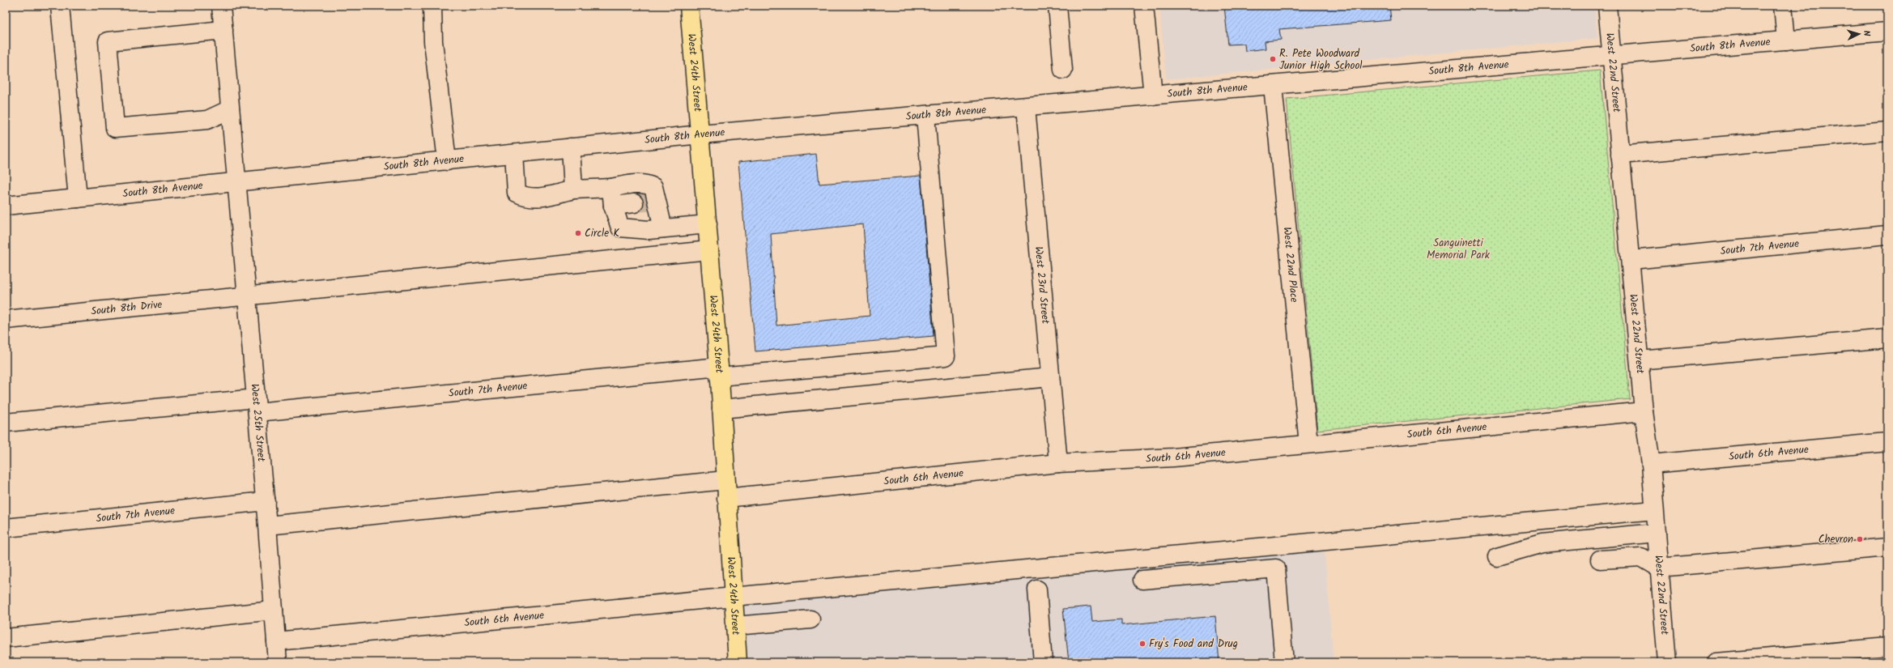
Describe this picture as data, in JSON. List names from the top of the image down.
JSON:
{
  "streets": {
    "main road": ["West 24th Street"],
    "street": [
      "South 8th Avenue",
      "West 22nd Street",
      "South 7th Avenue",
      "West 22nd Place",
      "West 23rd Street",
      "South 8th Drive",
      "West 25th Street",
      "South 6th Avenue"
    ]
  },
  "crossings": [
    ["South 8th Avenue", "West 24th Street"],
    ["South 8th Avenue", "West 22nd Street"],
    ["South 8th Avenue", "South 7th Avenue"],
    ["South 8th Avenue", "West 22nd Place"],
    ["South 8th Avenue", "West 23rd Street"],
    ["South 8th Avenue", "West 25th Street"],
    ["West 24th Street", "South 7th Avenue"],
    ["West 24th Street", "South 8th Drive"],
    ["West 24th Street", "South 6th Avenue"],
    ["West 22nd Street", "South 7th Avenue"],
    ["West 22nd Street", "South 6th Avenue"],
    ["South 7th Avenue", "West 25th Street"],
    ["West 22nd Place", "South 6th Avenue"],
    ["West 23rd Street", "South 6th Avenue"],
    ["South 8th Drive", "West 25th Street"],
    ["West 25th Street", "South 6th Avenue"]
  ],
  "parks": ["Sanguinetti Memorial Park"],
  "places": [
    "R. Pete Woodward Junior High School",
    "Circle K",
    "Chevron",
    "Fry's Food and Drug"
  ],
  "north": "right"
}
